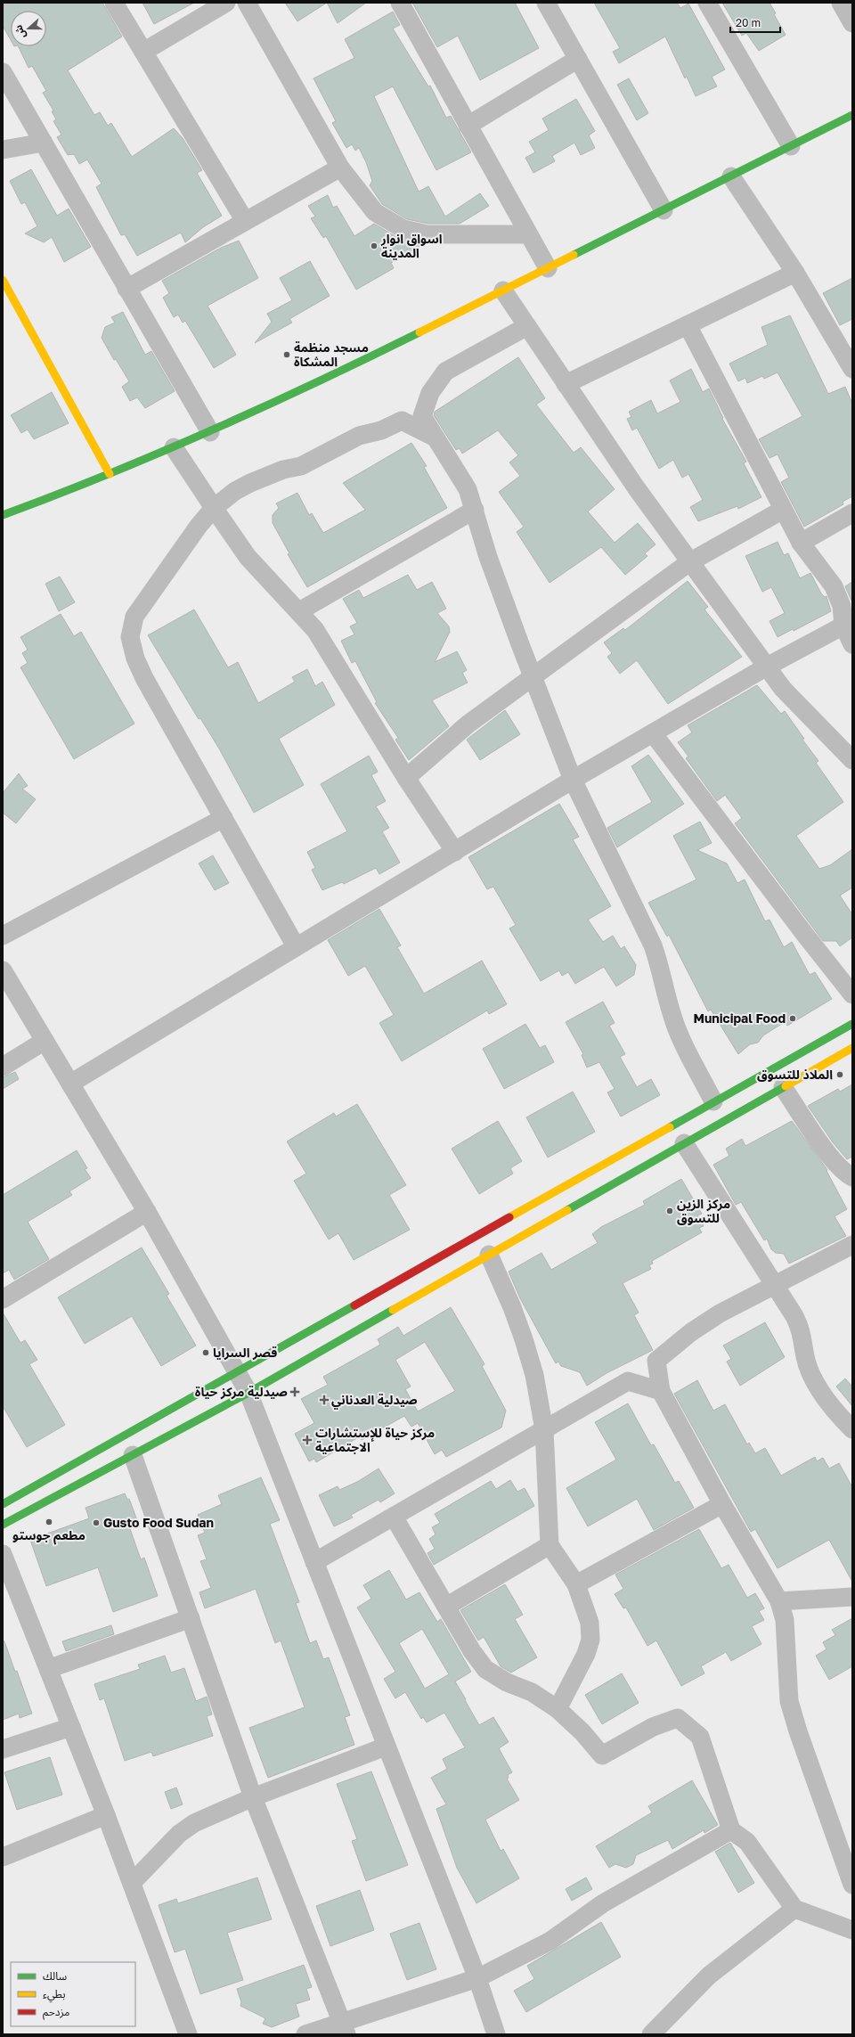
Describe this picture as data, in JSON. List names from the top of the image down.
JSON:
{
  "places": {
    "other": [
      "اسواق انوار المدينة",
      "مسجد منظمة المشكاة",
      "Municipal Food",
      "الملاذ للتسوق",
      "مركز الزين للتسوق",
      "قصر السرايا",
      "مطعم جوستو",
      "Gusto Food Sudan"
    ],
    "health": ["صيدلية مركز حياة", "صيدلية العدناني", "مركز حياة للإستشارات الاجتماعية"]
  },
  "legend": ["سالك", "بطيء", "مزدحم"],
  "scale_bar": "20 m",
  "north": "left"
}
